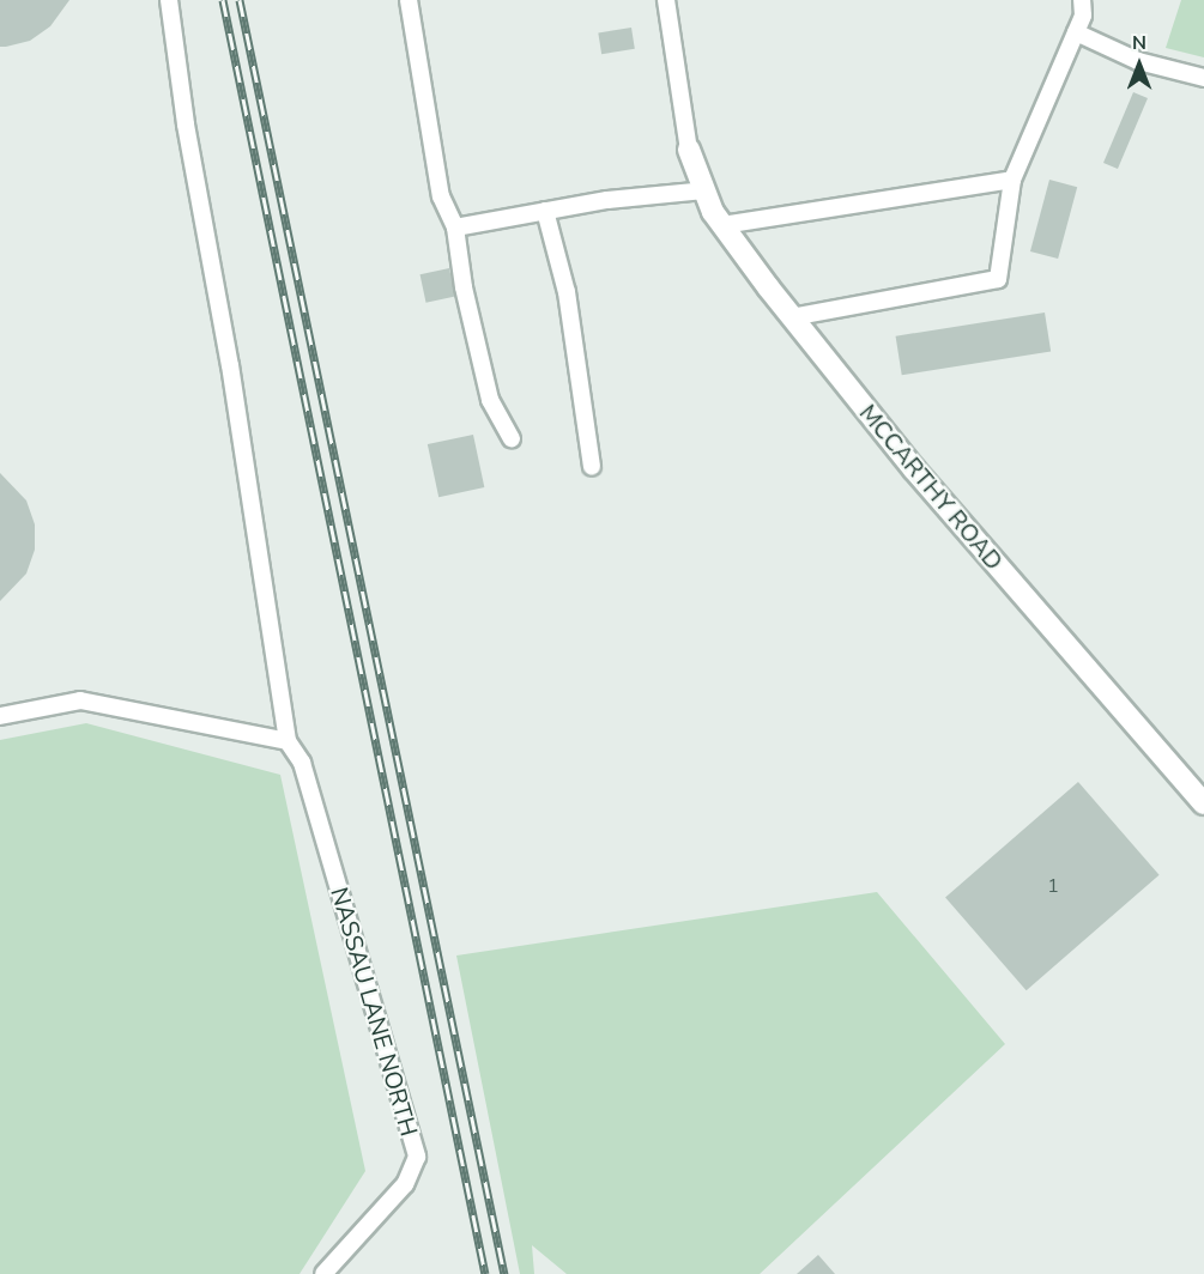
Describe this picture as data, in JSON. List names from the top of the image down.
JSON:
{
  "streets": {
    "street": ["MCCARTHY ROAD"],
    "lane": ["NASSAU LANE NORTH"]
  },
  "house_numbers": ["1"],
  "north": "top"
}
